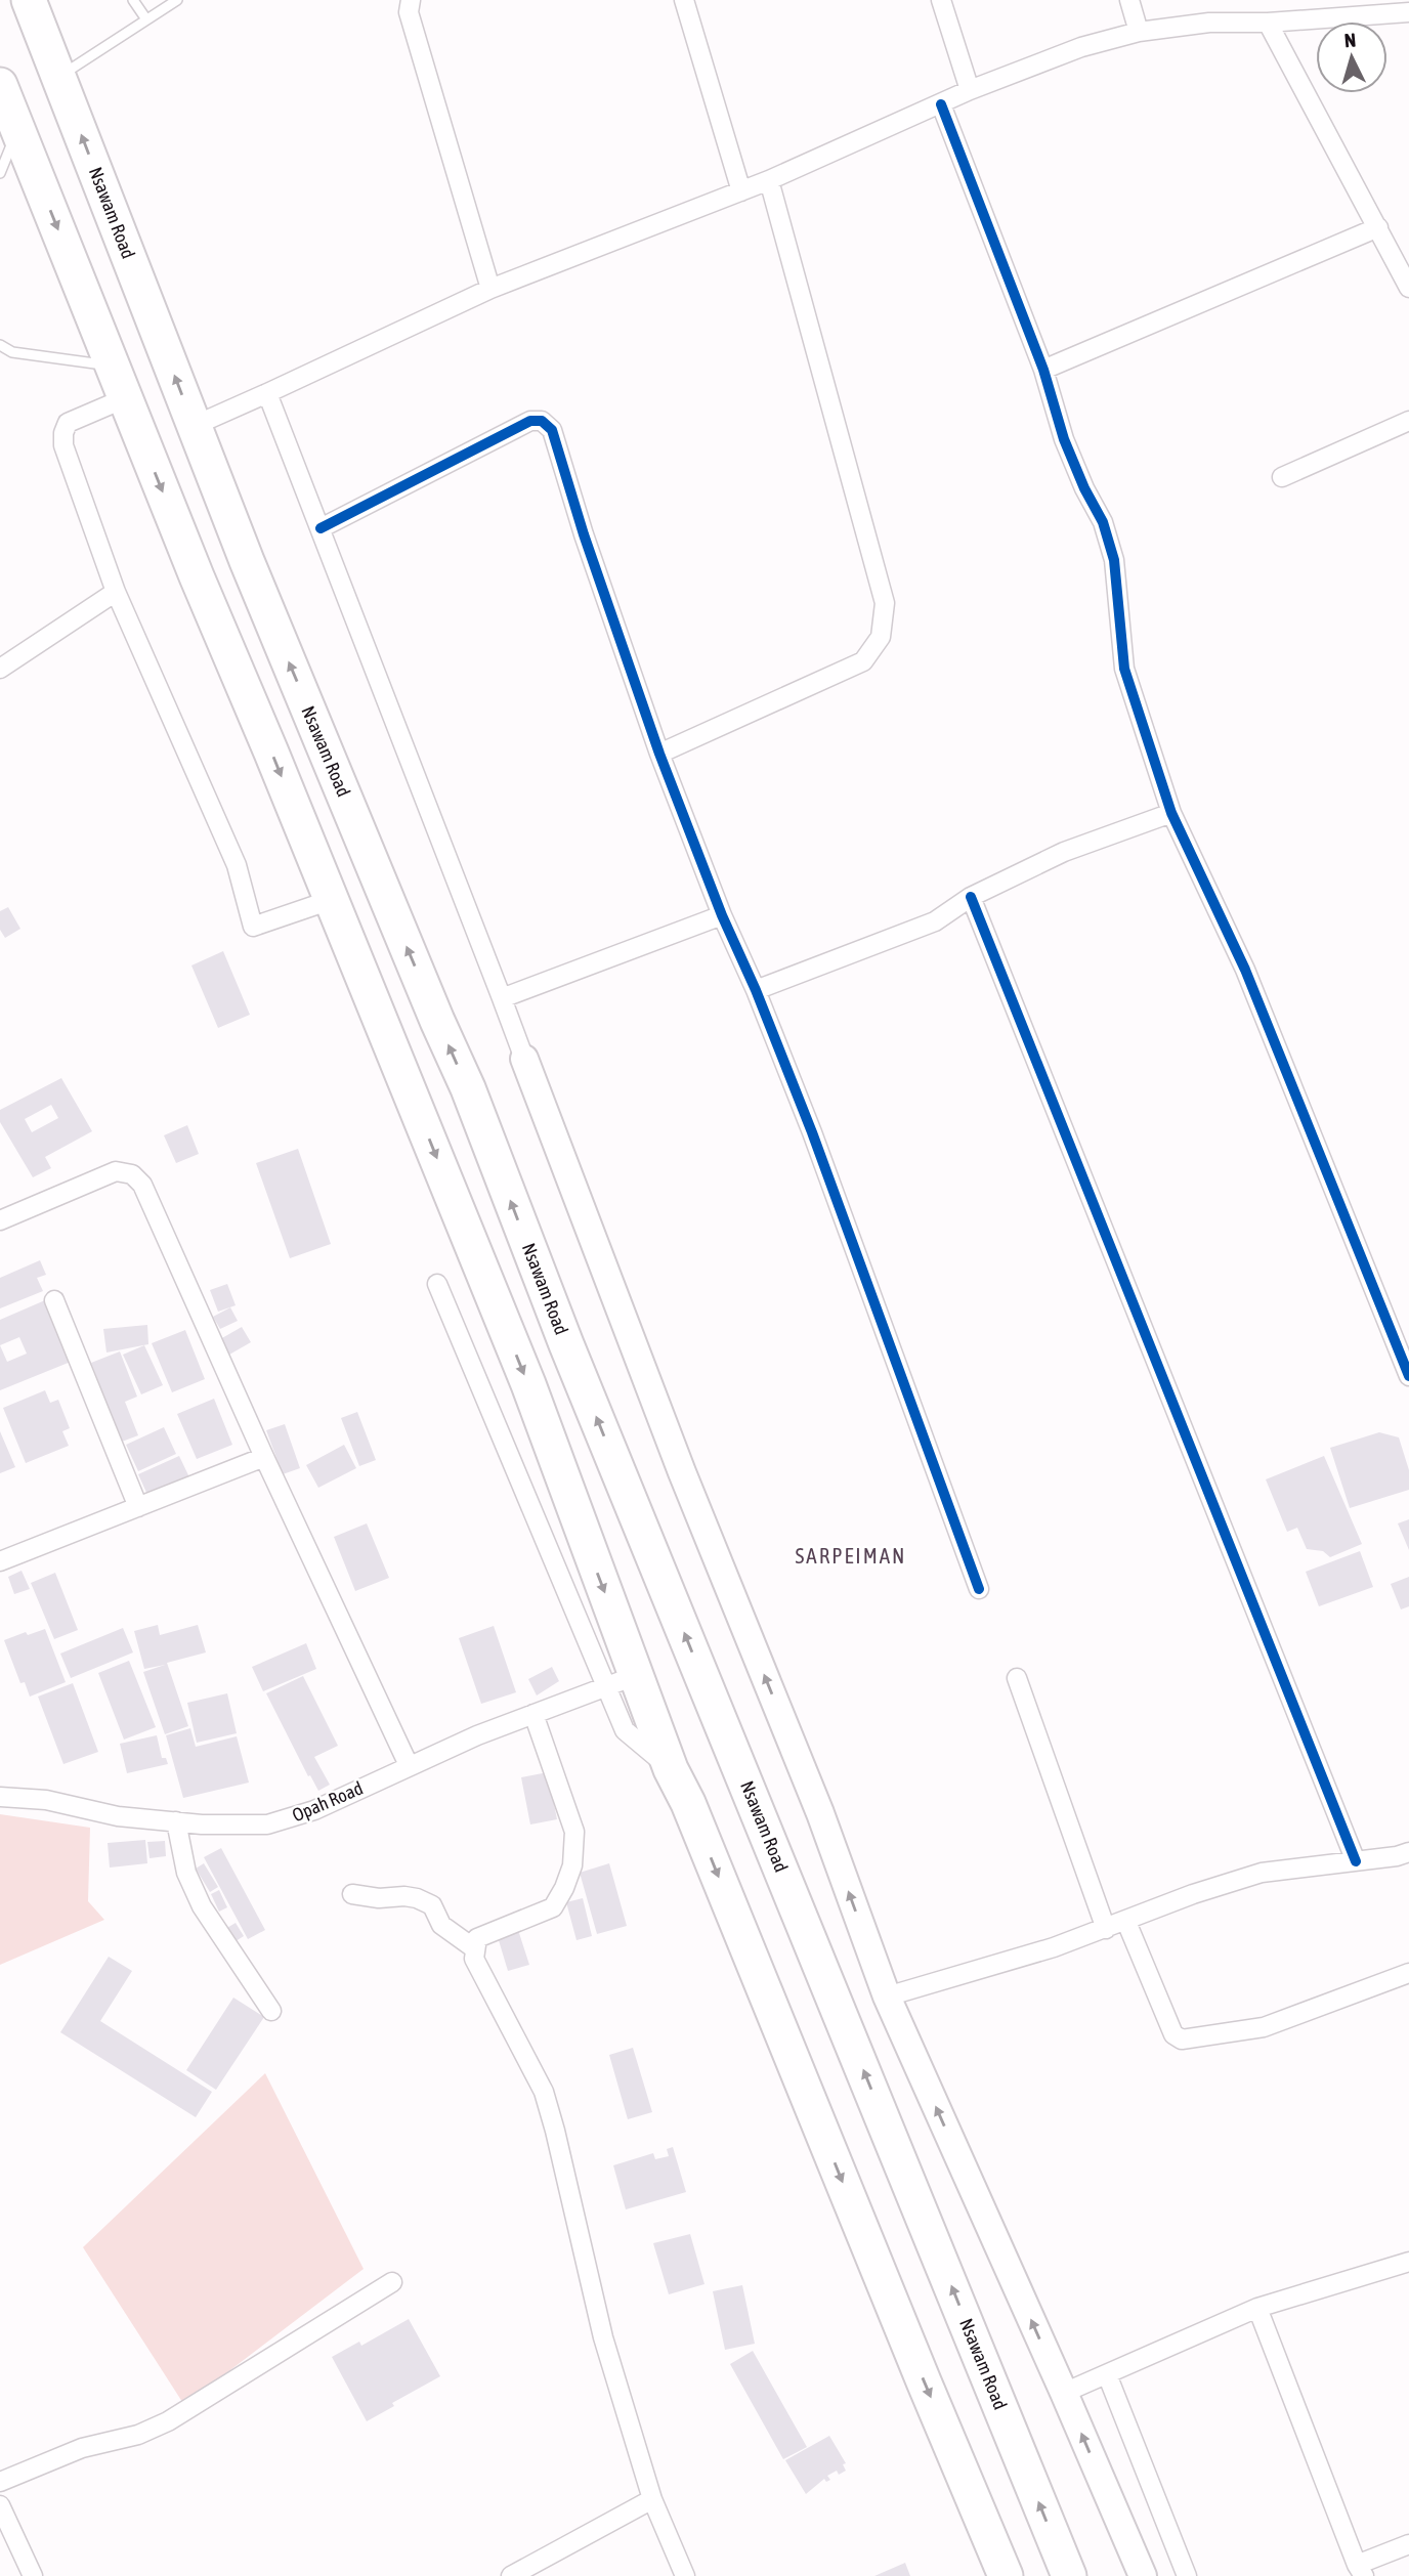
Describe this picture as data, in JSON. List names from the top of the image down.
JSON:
{
  "streets": {
    "highway": ["Nsawam Road"],
    "street": ["Opah Road"]
  },
  "districts": ["SARPEIMAN"],
  "north": "top"
}
